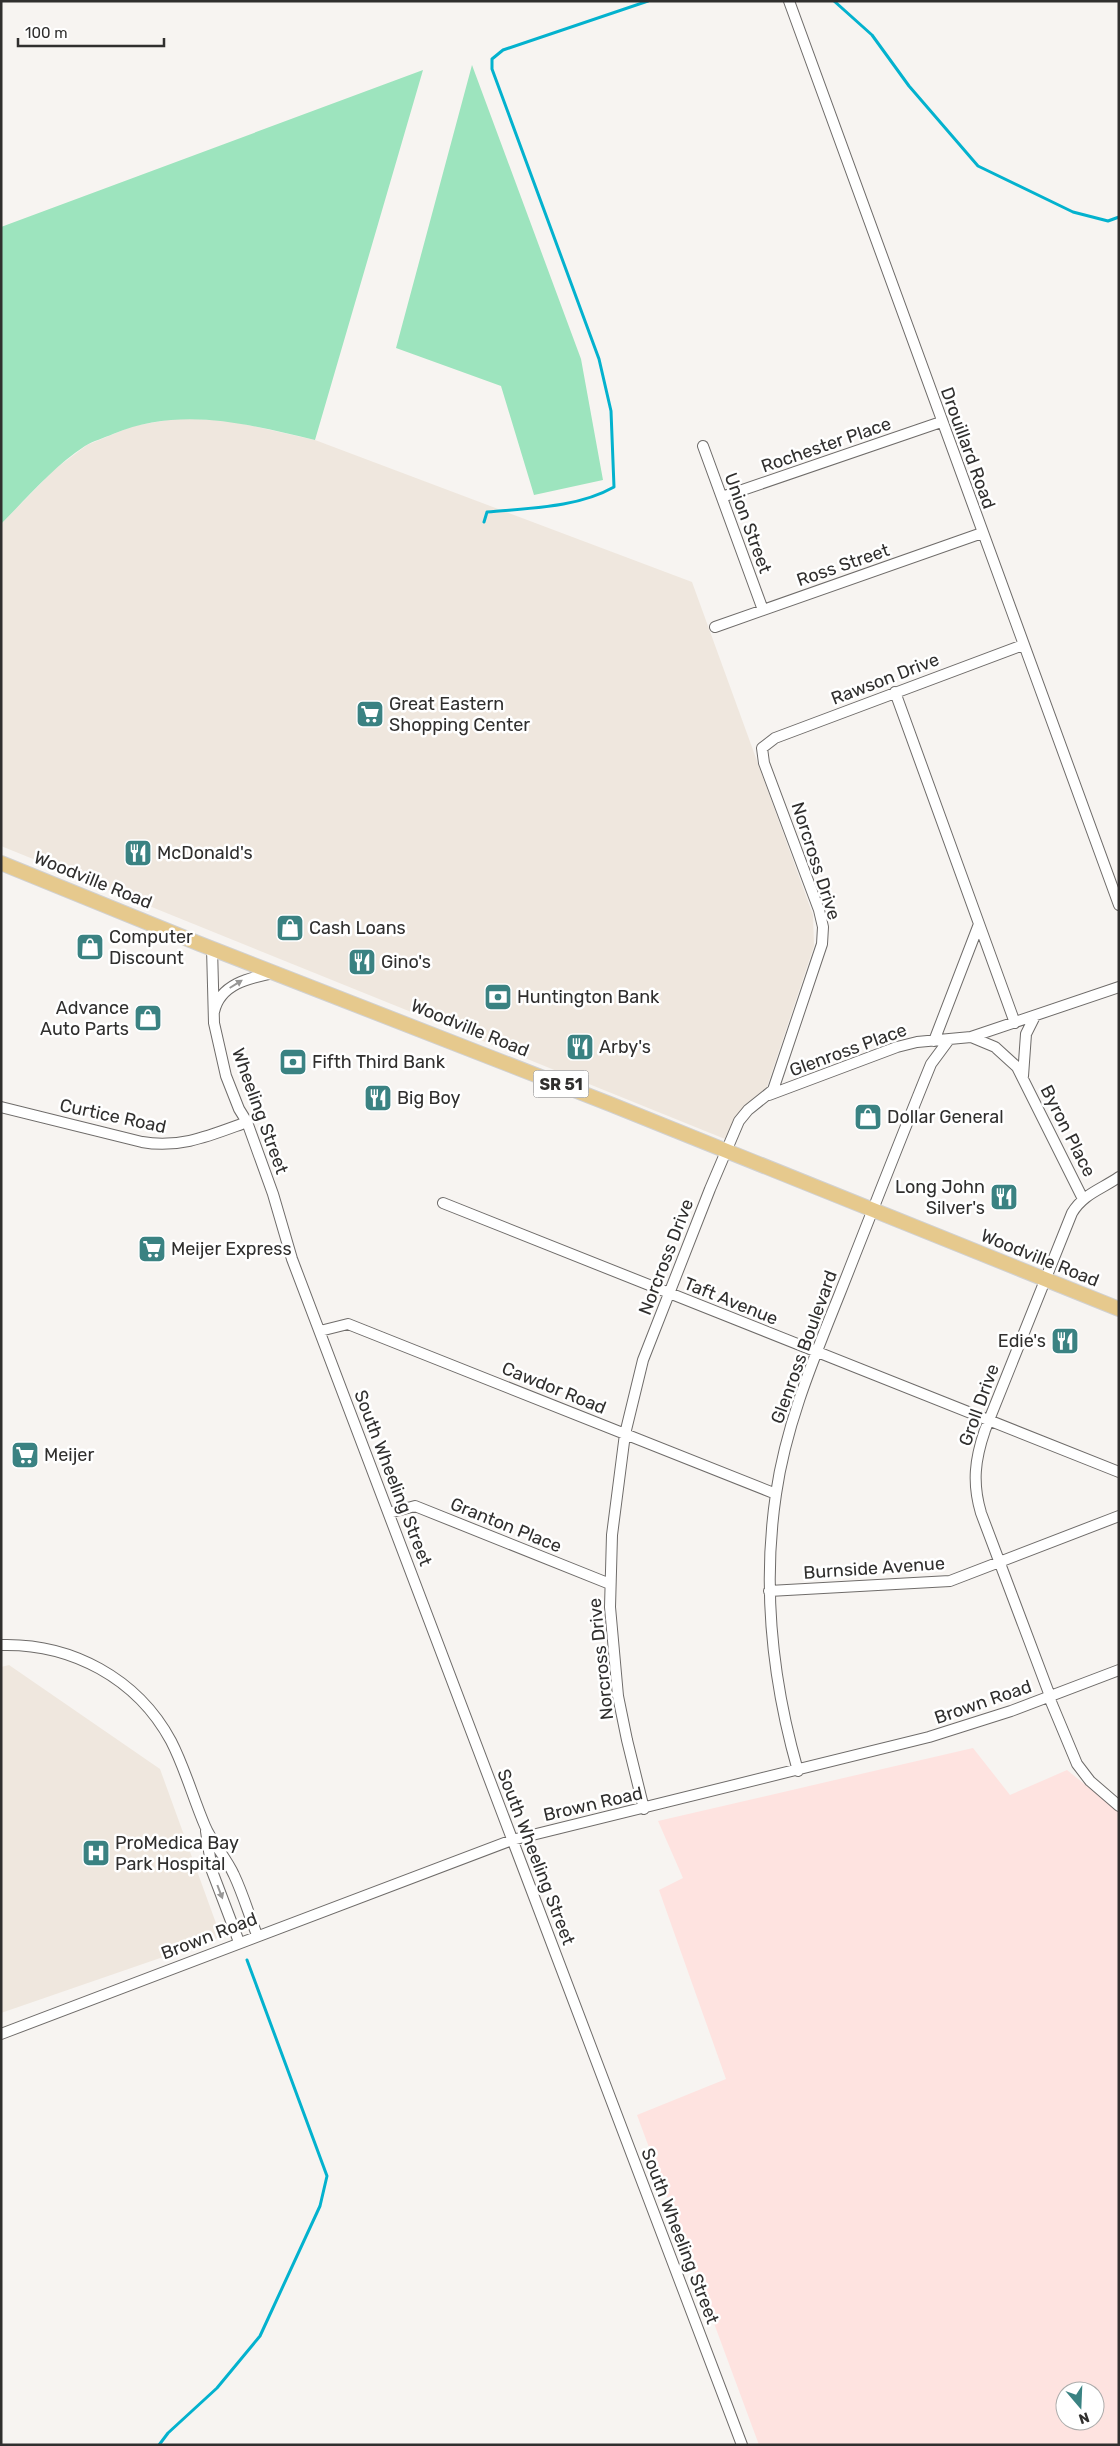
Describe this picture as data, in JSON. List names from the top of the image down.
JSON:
{
  "streets": {
    "main road": ["Woodville Road", "SR 51"],
    "street": [
      "Rochester Place",
      "Drouillard Road",
      "Union Street",
      "Ross Street",
      "Rawson Drive",
      "Norcross Drive",
      "Glenross Place",
      "Wheeling Street",
      "Curtice Road",
      "Byron Place",
      "Taft Avenue",
      "Glenross Boulevard",
      "Cawdor Road",
      "Groll Drive",
      "South Wheeling Street",
      "Granton Place",
      "Burnside Avenue",
      "Brown Road"
    ]
  },
  "crossings": [
    ["Rochester Place", "Drouillard Road"],
    ["Rochester Place", "Union Street"],
    ["Drouillard Road", "Ross Street"],
    ["Drouillard Road", "Rawson Drive"],
    ["Union Street", "Ross Street"],
    ["Rawson Drive", "Norcross Drive"],
    ["Norcross Drive", "Woodville Road"],
    ["Norcross Drive", "Glenross Place"],
    ["Norcross Drive", "Taft Avenue"],
    ["Norcross Drive", "Cawdor Road"],
    ["Norcross Drive", "Granton Place"],
    ["Norcross Drive", "Brown Road"],
    ["Woodville Road", "Wheeling Street"],
    ["Woodville Road", "Glenross Boulevard"],
    ["Woodville Road", "Groll Drive"],
    ["Wheeling Street", "Curtice Road"],
    ["Wheeling Street", "South Wheeling Street"],
    ["Byron Place", "Groll Drive"],
    ["Taft Avenue", "Glenross Boulevard"],
    ["Taft Avenue", "Groll Drive"],
    ["Glenross Boulevard", "Cawdor Road"],
    ["Glenross Boulevard", "Burnside Avenue"],
    ["Glenross Boulevard", "Brown Road"],
    ["Cawdor Road", "South Wheeling Street"],
    ["Groll Drive", "Burnside Avenue"],
    ["Groll Drive", "Brown Road"],
    ["South Wheeling Street", "Granton Place"],
    ["South Wheeling Street", "Brown Road"]
  ],
  "places": {
    "supermarket": ["Great Eastern Shopping Center", "Meijer Express", "Meijer"],
    "restaurant": [
      "McDonald's",
      "Gino's",
      "Arby's",
      "Big Boy",
      "Long John Silver's",
      "Edie's"
    ],
    "shop": [
      "Cash Loans",
      "Computer Discount",
      "Advance Auto Parts",
      "Dollar General"
    ],
    "bank": ["Huntington Bank", "Fifth Third Bank"],
    "hospital": ["ProMedica Bay Park Hospital"]
  },
  "scale_bar": "100 m",
  "north": "bottom"
}
